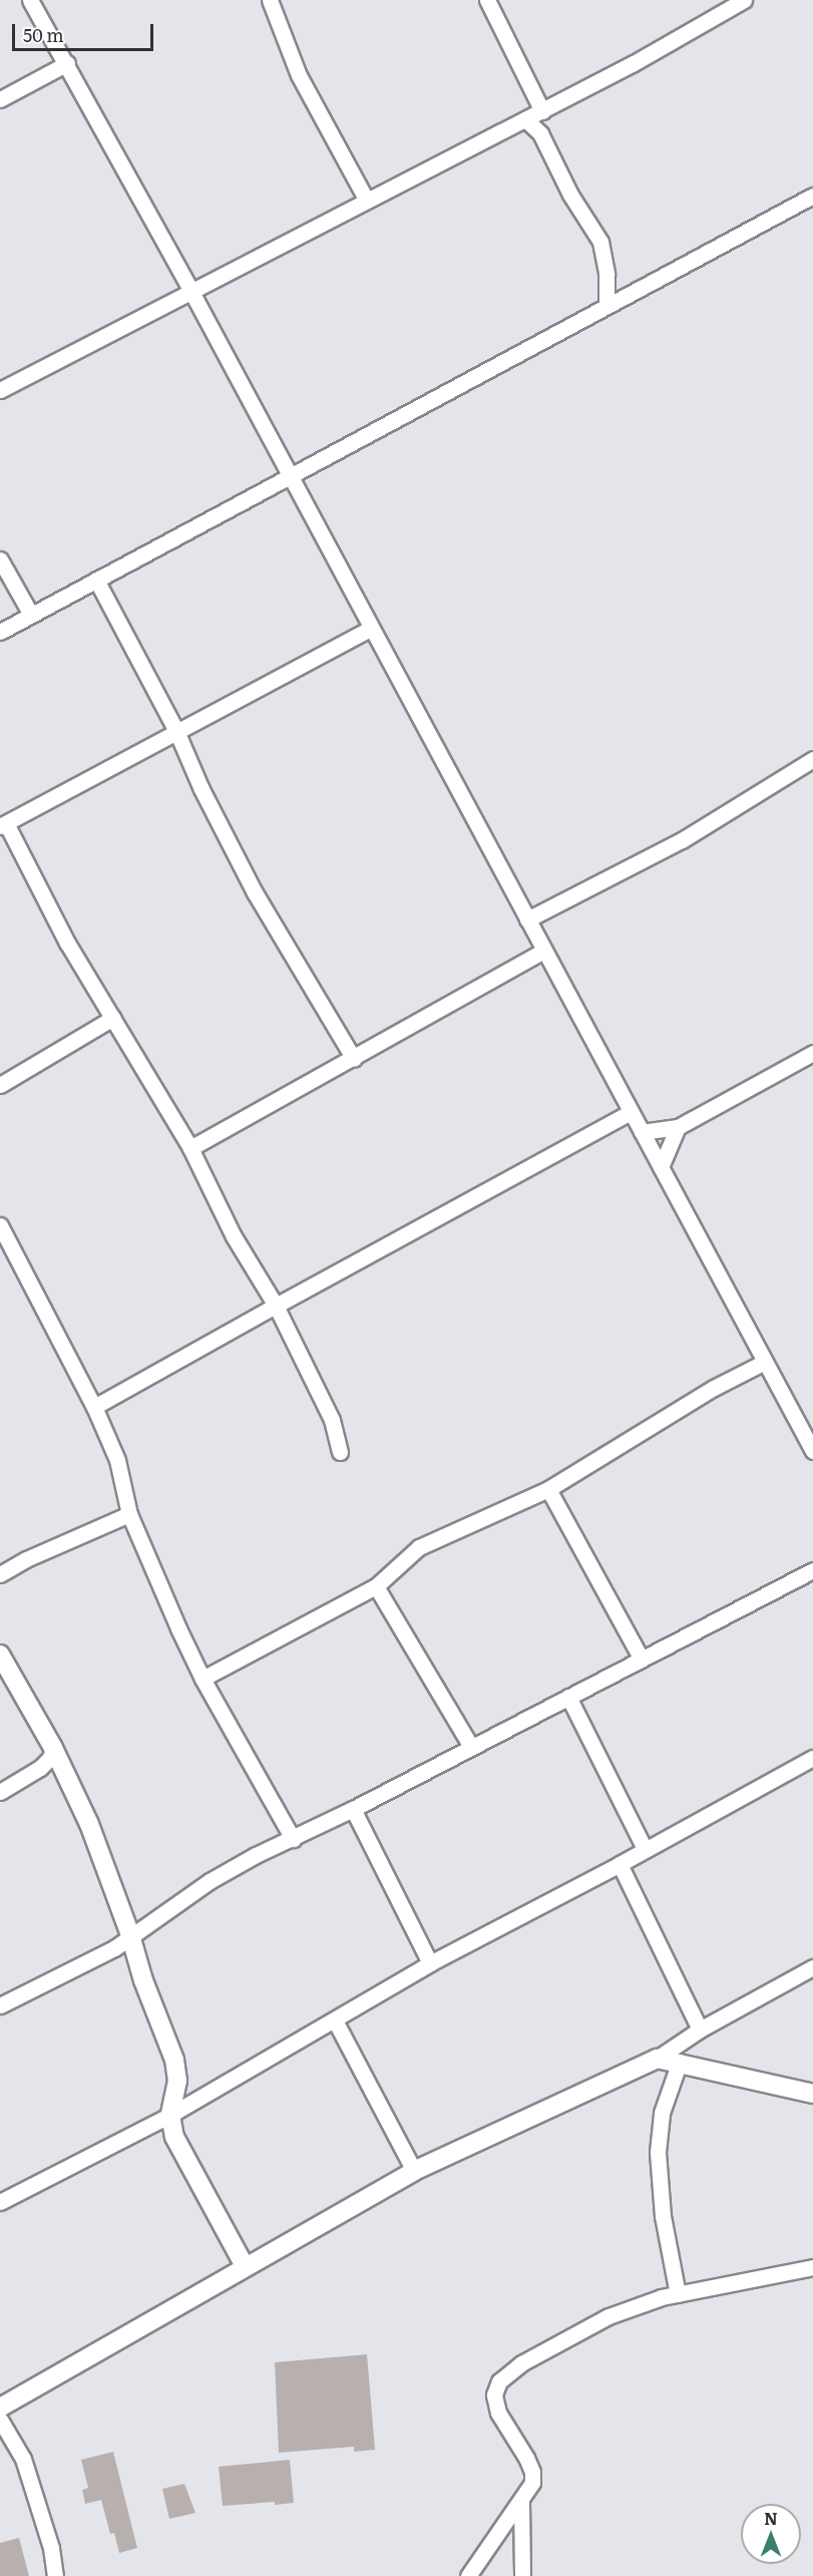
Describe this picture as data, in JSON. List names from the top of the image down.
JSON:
{
  "scale_bar": "50 m",
  "north": "top"
}
